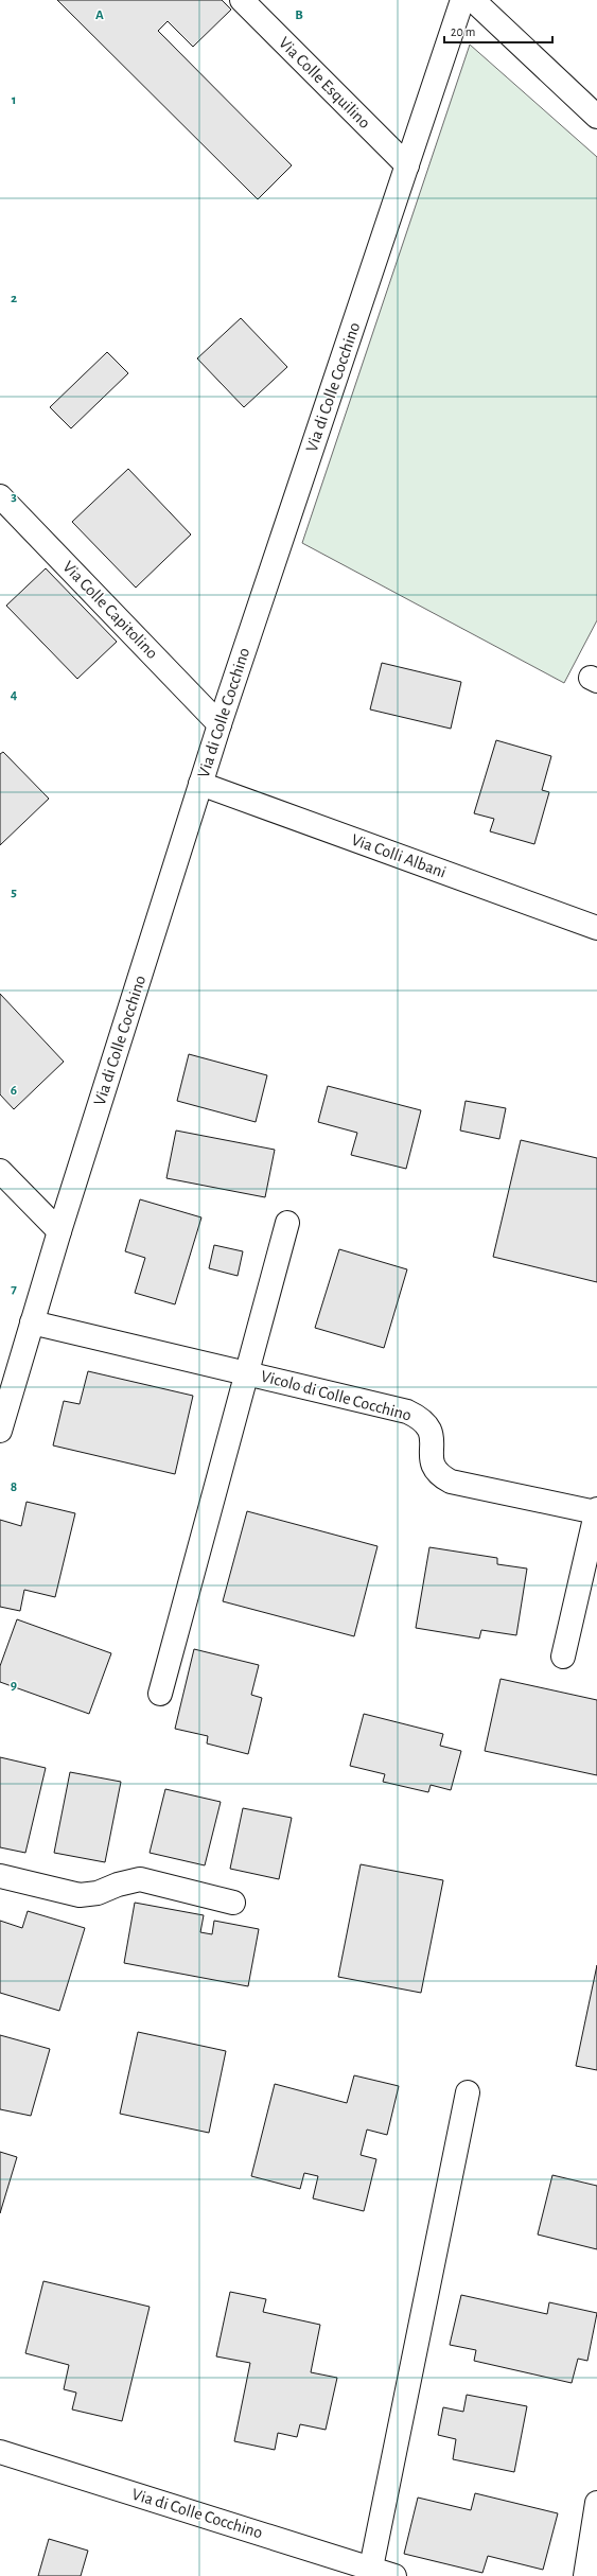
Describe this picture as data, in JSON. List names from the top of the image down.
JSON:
{
  "streets": {
    "street": [
      "Via Colle Esquilino",
      "Via di Colle Cocchino",
      "Via Colle Capitolino",
      "Via Colli Albani",
      "Vicolo di Colle Cocchino"
    ]
  },
  "crossings": [
    ["Via Colle Esquilino", "Via di Colle Cocchino"],
    ["Via di Colle Cocchino", "Via Colle Capitolino"],
    ["Via di Colle Cocchino", "Via Colli Albani"],
    ["Via di Colle Cocchino", "Vicolo di Colle Cocchino"]
  ],
  "scale_bar": "20 m",
  "grid": {
    "columns": ["A", "B"],
    "rows": [
      "1",
      "2",
      "3",
      "4",
      "5",
      "6",
      "7",
      "8",
      "9"
    ]
  }
}
